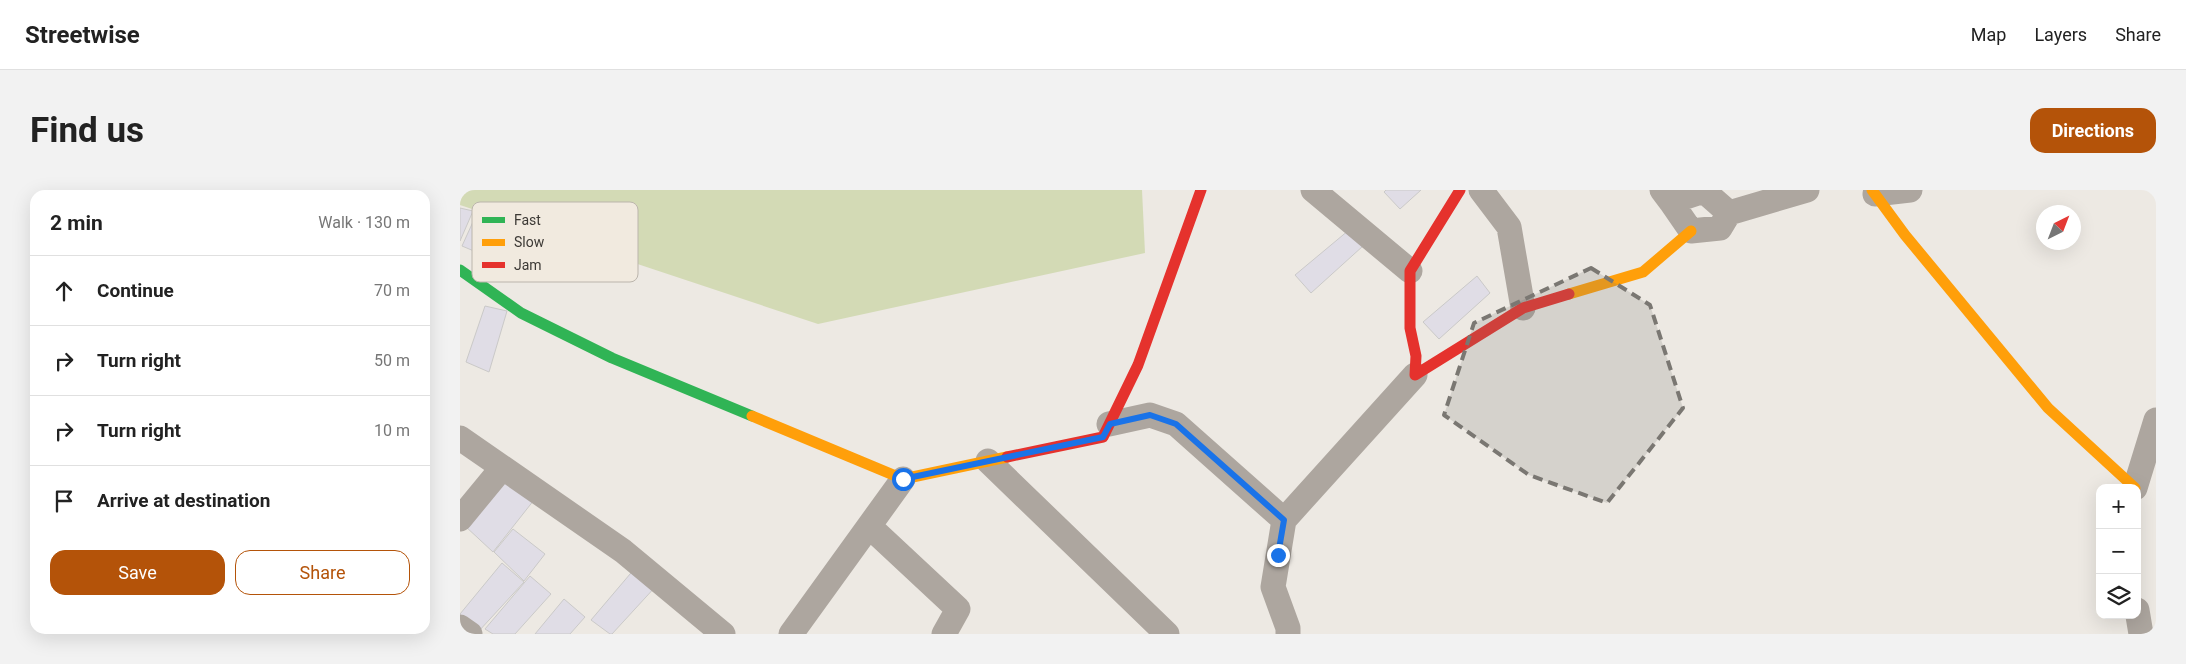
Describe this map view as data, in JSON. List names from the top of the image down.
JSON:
{
  "legend": ["Fast", "Slow", "Jam"],
  "north": "top right",
  "page": {
    "header": "Streetwise",
    "nav": ["Map", "Layers", "Share"],
    "buttons": [
      "Directions",
      ["Save", "Share"]
    ],
    "title": "Find us",
    "heading": ["2 min", "Walk · 130 m"],
    "list": [
      ["Continue", "70 m"],
      ["Turn right", "50 m"],
      ["Turn right", "10 m"],
      "Arrive at destination"
    ],
    "map_buttons": ["+", "−"]
  }
}
